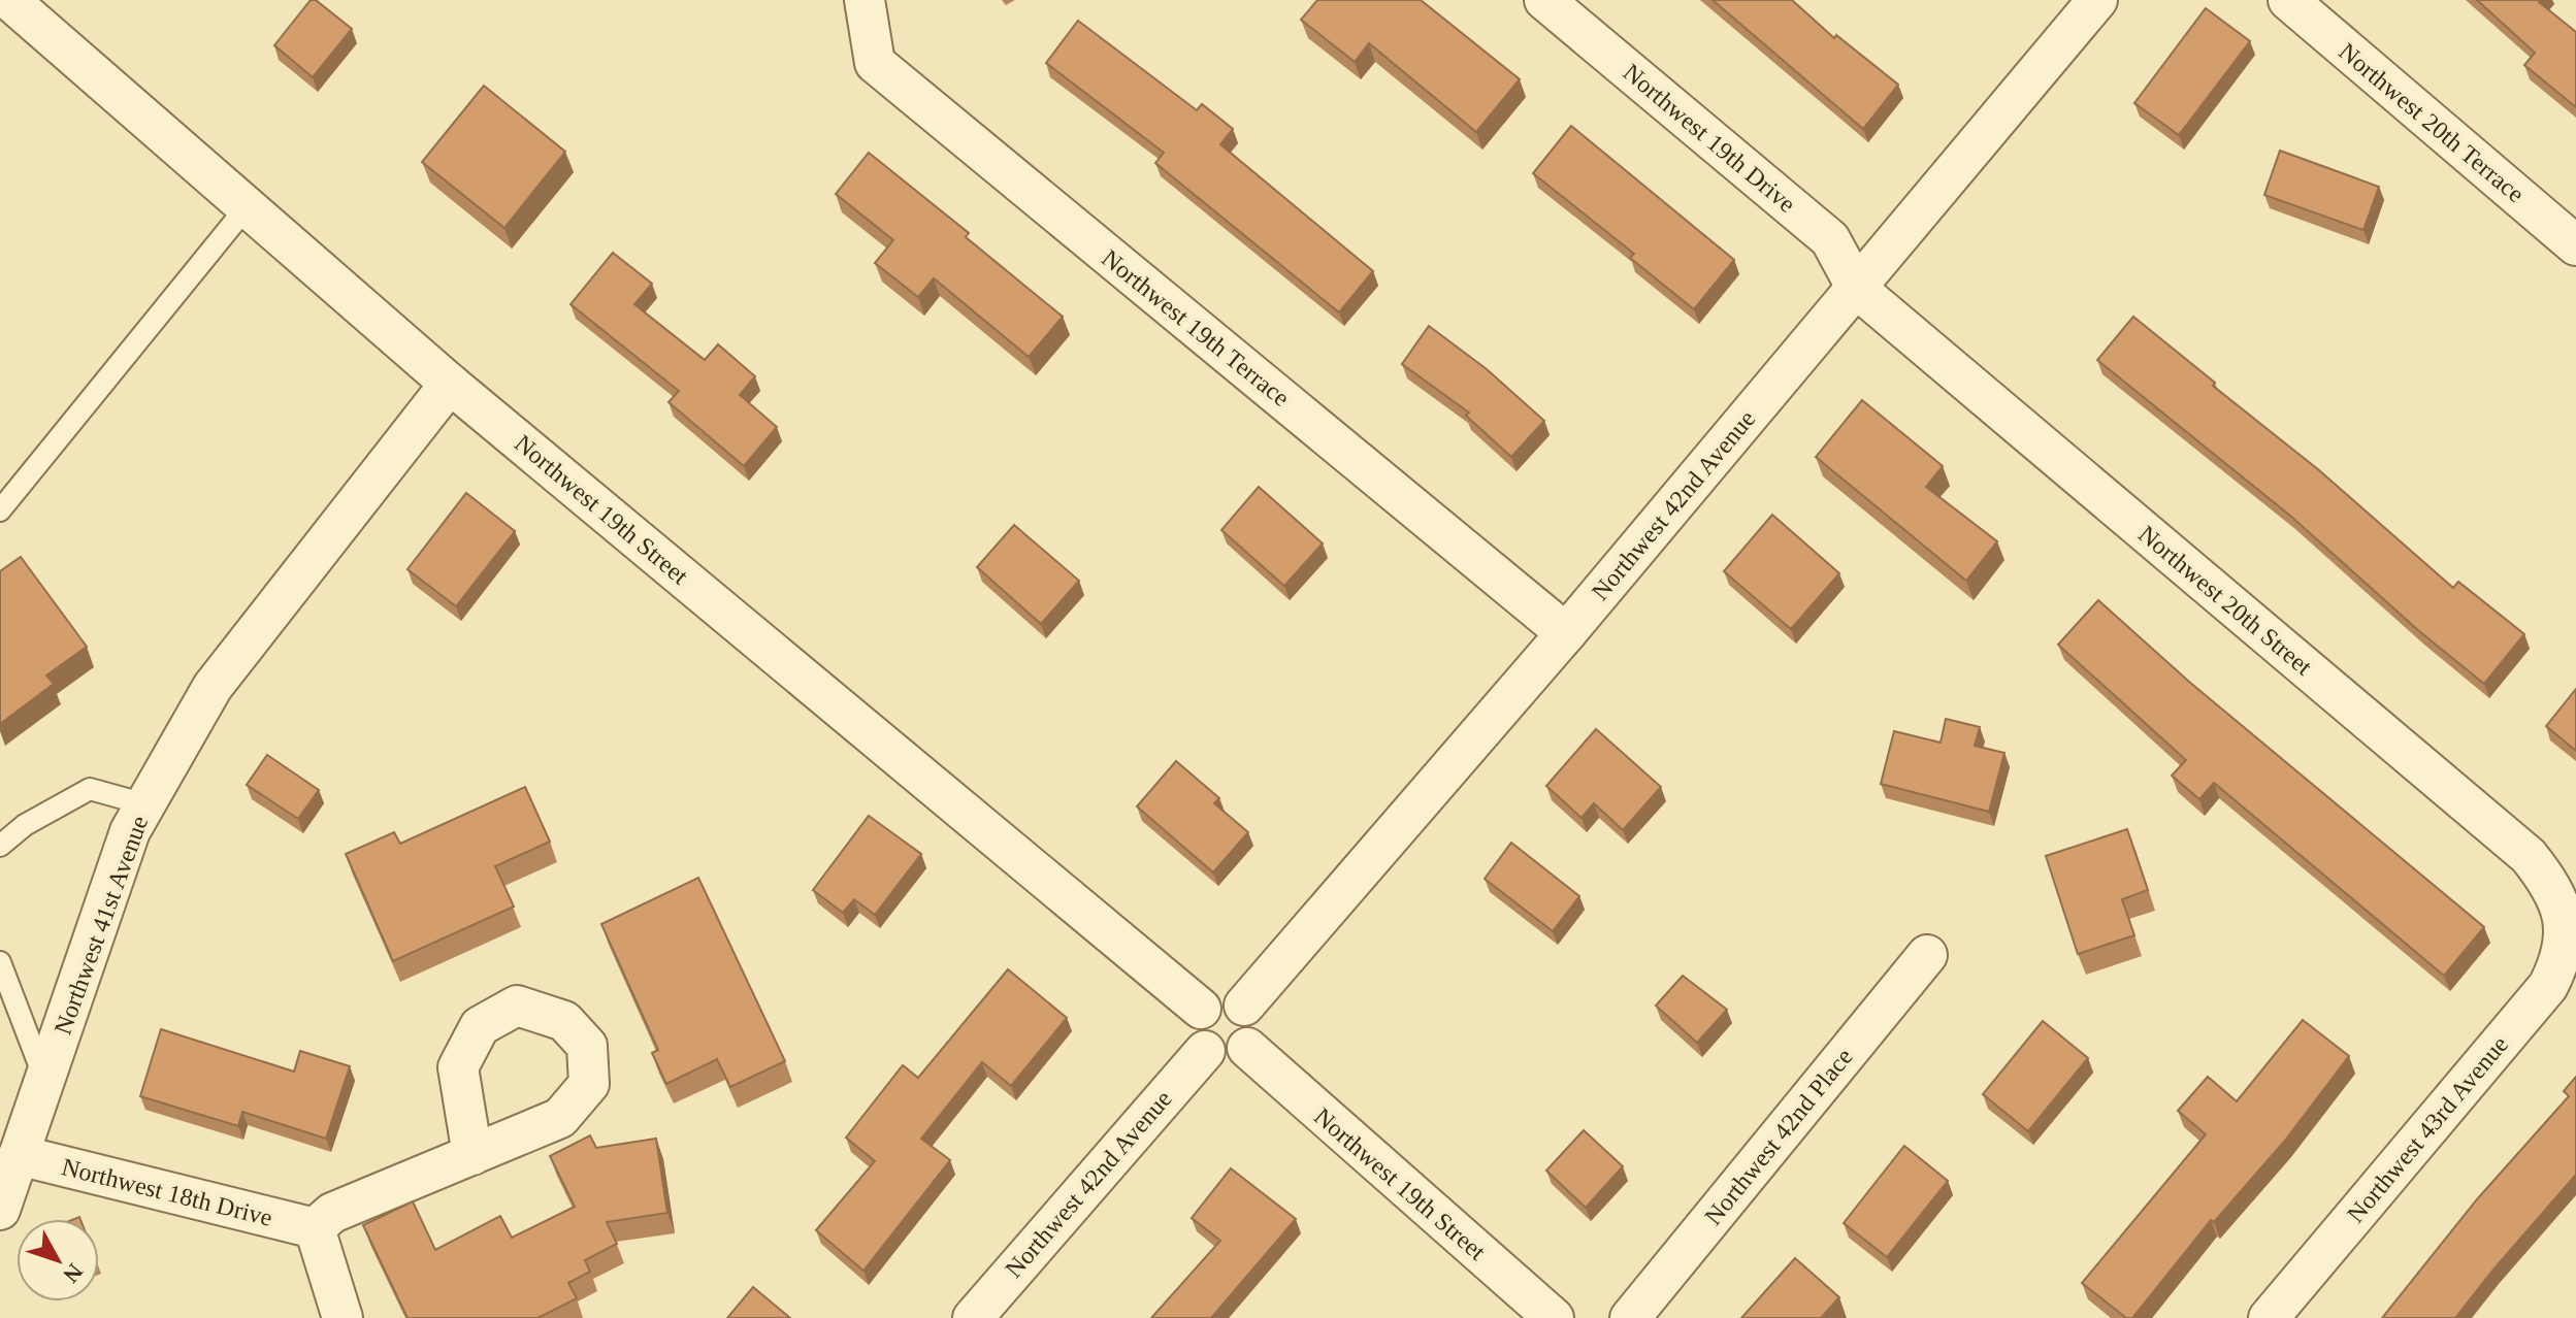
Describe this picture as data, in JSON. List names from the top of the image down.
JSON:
{
  "streets": {
    "street": [
      "Northwest 20th Terrace",
      "Northwest 19th Drive",
      "Northwest 19th Terrace",
      "Northwest 42nd Avenue",
      "Northwest 19th Street",
      "Northwest 20th Street",
      "Northwest 41st Avenue",
      "Northwest 43rd Avenue",
      "Northwest 42nd Place",
      "Northwest 18th Drive"
    ]
  },
  "crossings": [
    ["Northwest 19th Drive", "Northwest 42nd Avenue"],
    ["Northwest 19th Drive", "Northwest 20th Street"],
    ["Northwest 19th Terrace", "Northwest 42nd Avenue"],
    ["Northwest 42nd Avenue", "Northwest 19th Street"],
    ["Northwest 42nd Avenue", "Northwest 20th Street"],
    ["Northwest 19th Street", "Northwest 41st Avenue"],
    ["Northwest 20th Street", "Northwest 43rd Avenue"],
    ["Northwest 41st Avenue", "Northwest 18th Drive"]
  ],
  "north": "bottom right"
}
